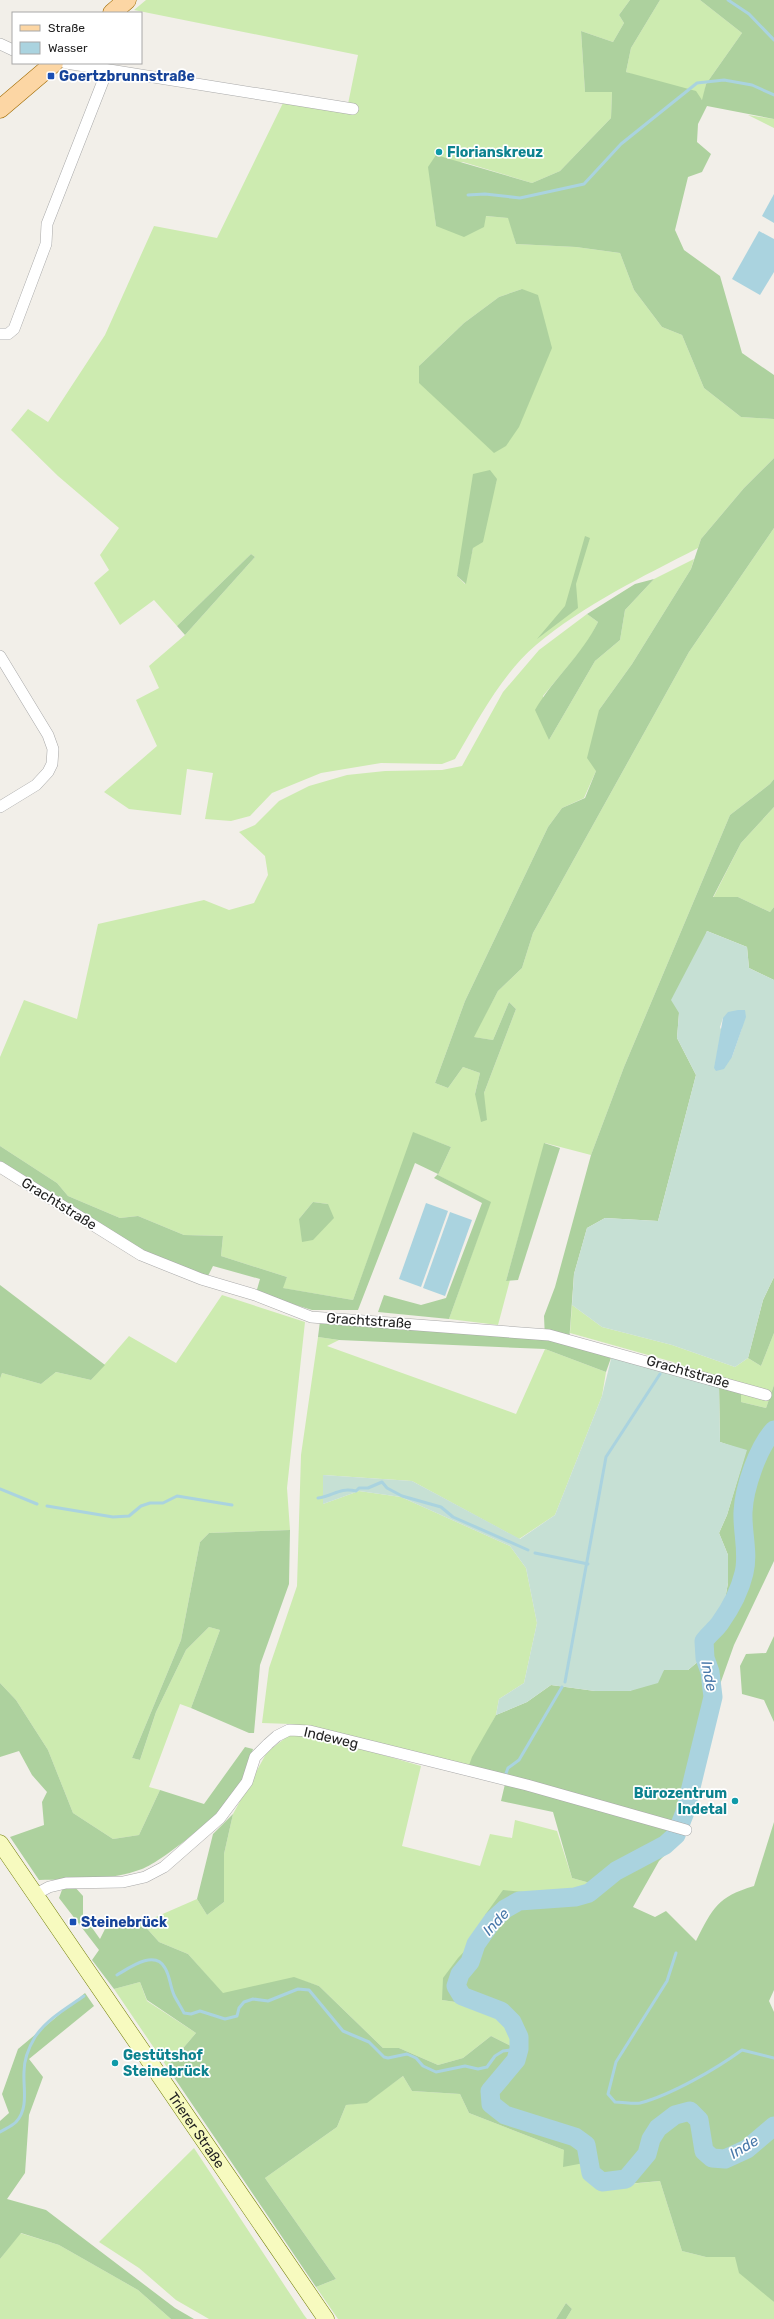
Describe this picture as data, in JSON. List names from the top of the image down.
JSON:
{
  "streets": {
    "main road": ["Trierer Straße"],
    "street": ["Grachtstraße", "Indeweg"]
  },
  "crossings": [
    ["Indeweg", "Trierer Straße"]
  ],
  "water": ["Inde"],
  "places": {
    "transit": ["Goertzbrunnstraße", "Steinebrück"],
    "other": ["Florianskreuz", "Bürozentrum Indetal", "Gestütshof Steinebrück"]
  },
  "legend": ["Straße", "Wasser"]
}
